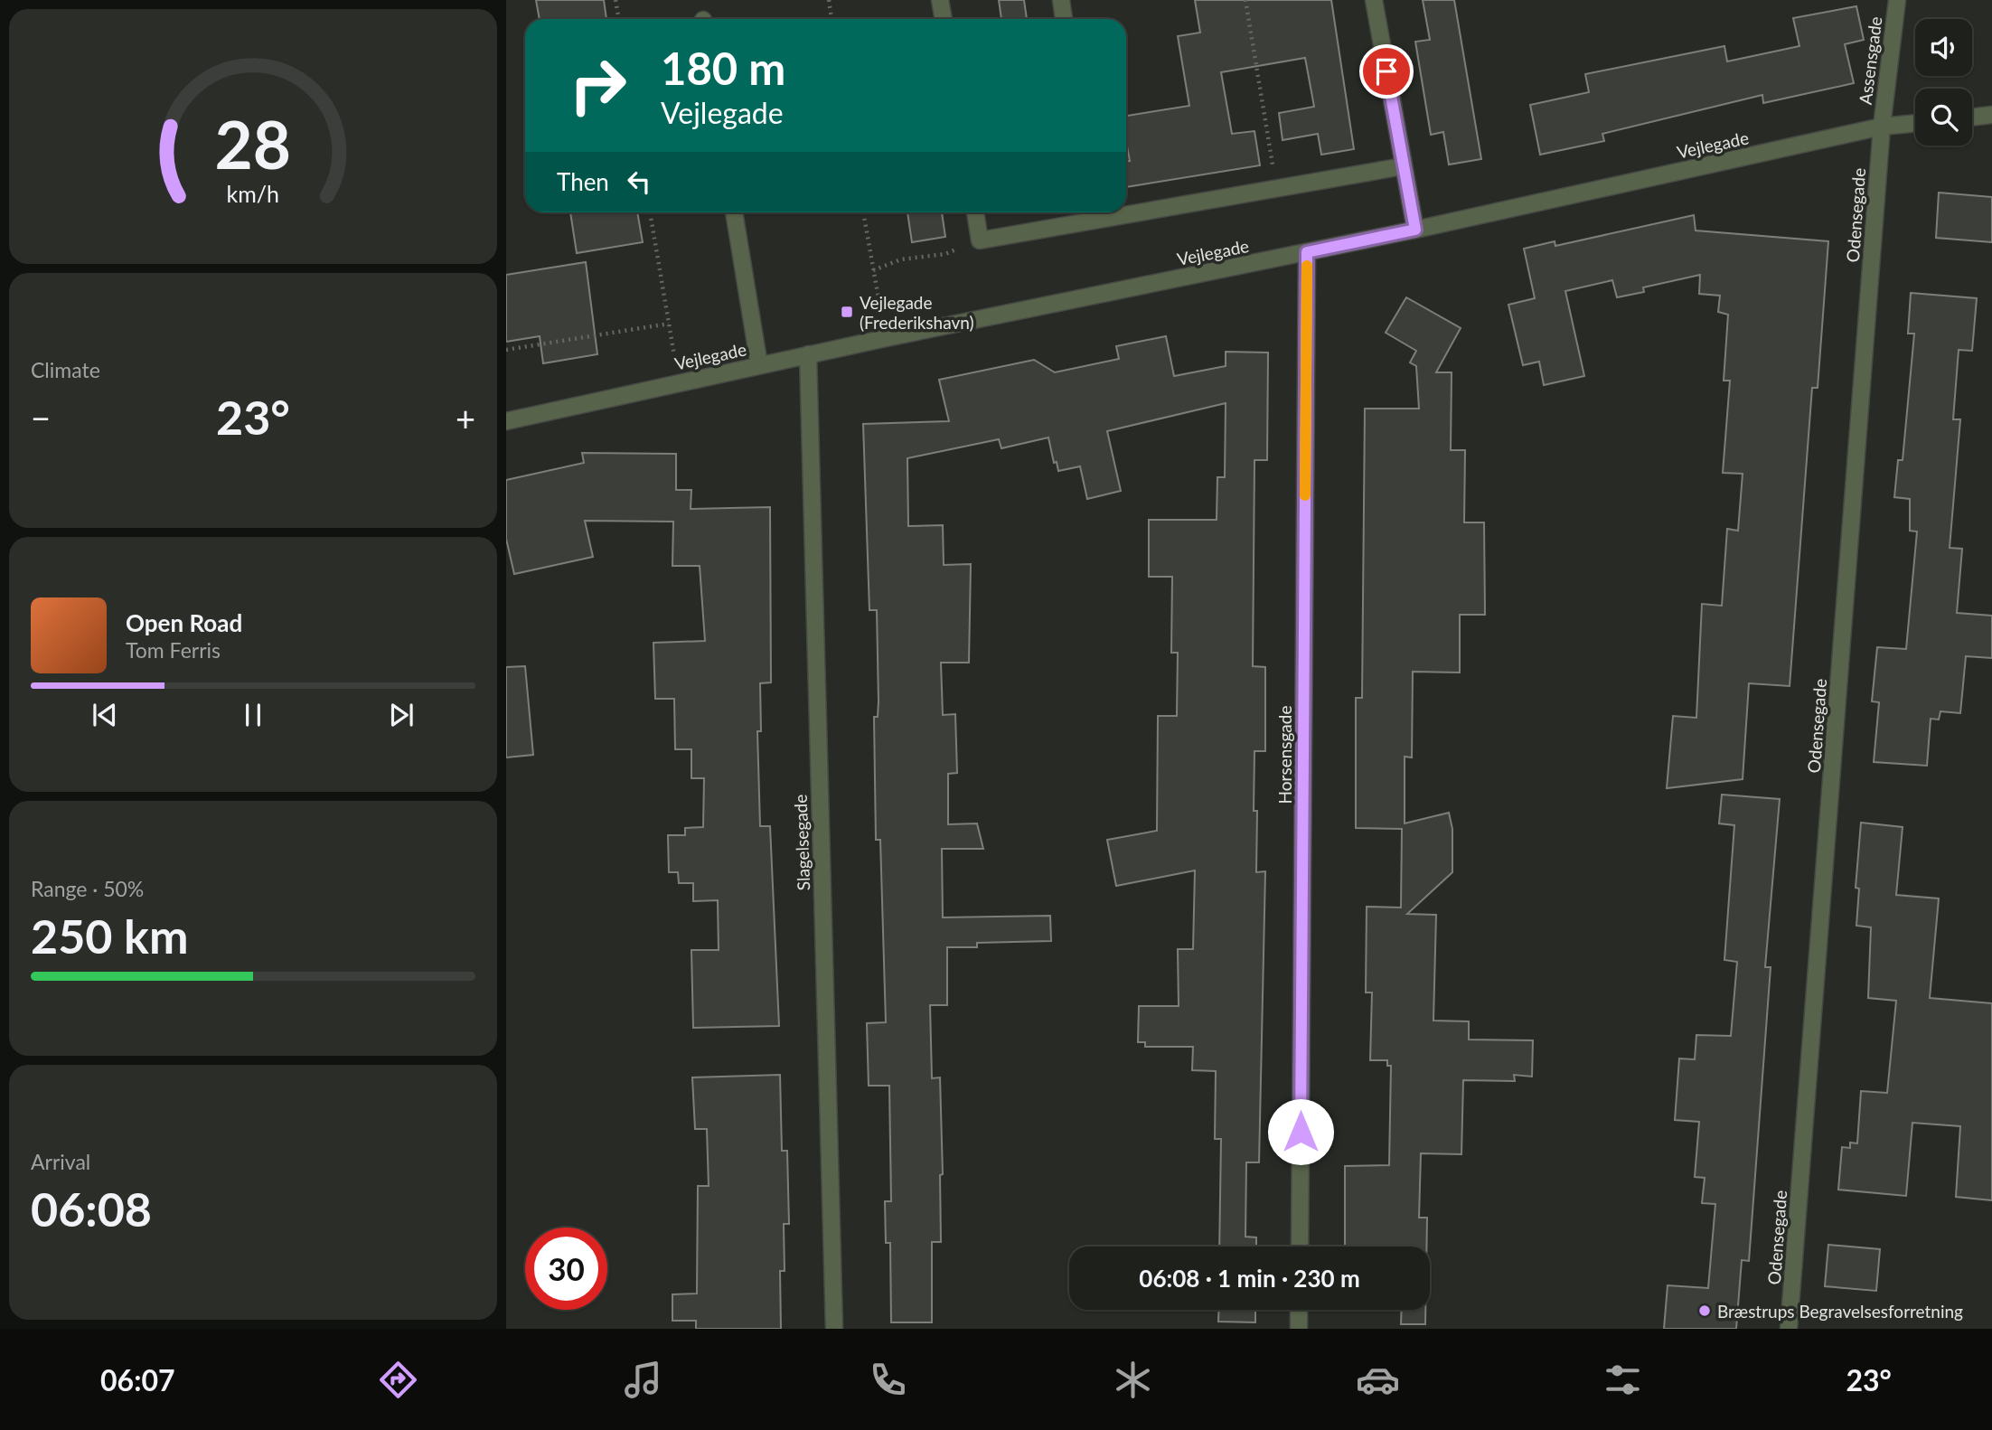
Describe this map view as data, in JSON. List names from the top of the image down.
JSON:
{
  "streets": {
    "street": [
      "Assensgade",
      "Vejlegade",
      "Odensegade",
      "Horsensgade",
      "Slagelsegade"
    ]
  },
  "crossings": [
    ["Assensgade", "Vejlegade"],
    ["Assensgade", "Odensegade"],
    ["Vejlegade", "Odensegade"],
    ["Vejlegade", "Horsensgade"],
    ["Vejlegade", "Slagelsegade"]
  ],
  "places": {
    "transit": ["Vejlegade (Frederikshavn)"],
    "other": ["Bræstrups Begravelsesforretning"]
  },
  "page": {
    "turn": ["180 m", "Vejlegade"],
    "then": "Then",
    "tile": [
      "Climate",
      ["Range · 50%", "250 km"],
      ["Arrival", "06:08"]
    ],
    "heat": ["−", "23°", "+"],
    "song": ["Open Road", "Tom Ferris"],
    "limit": "30",
    "trip": "06:08 · 1 min · 230 m",
    "tabs": ["06:07", "23°"],
    "gauge": ["28", "km/h"]
  }
}
